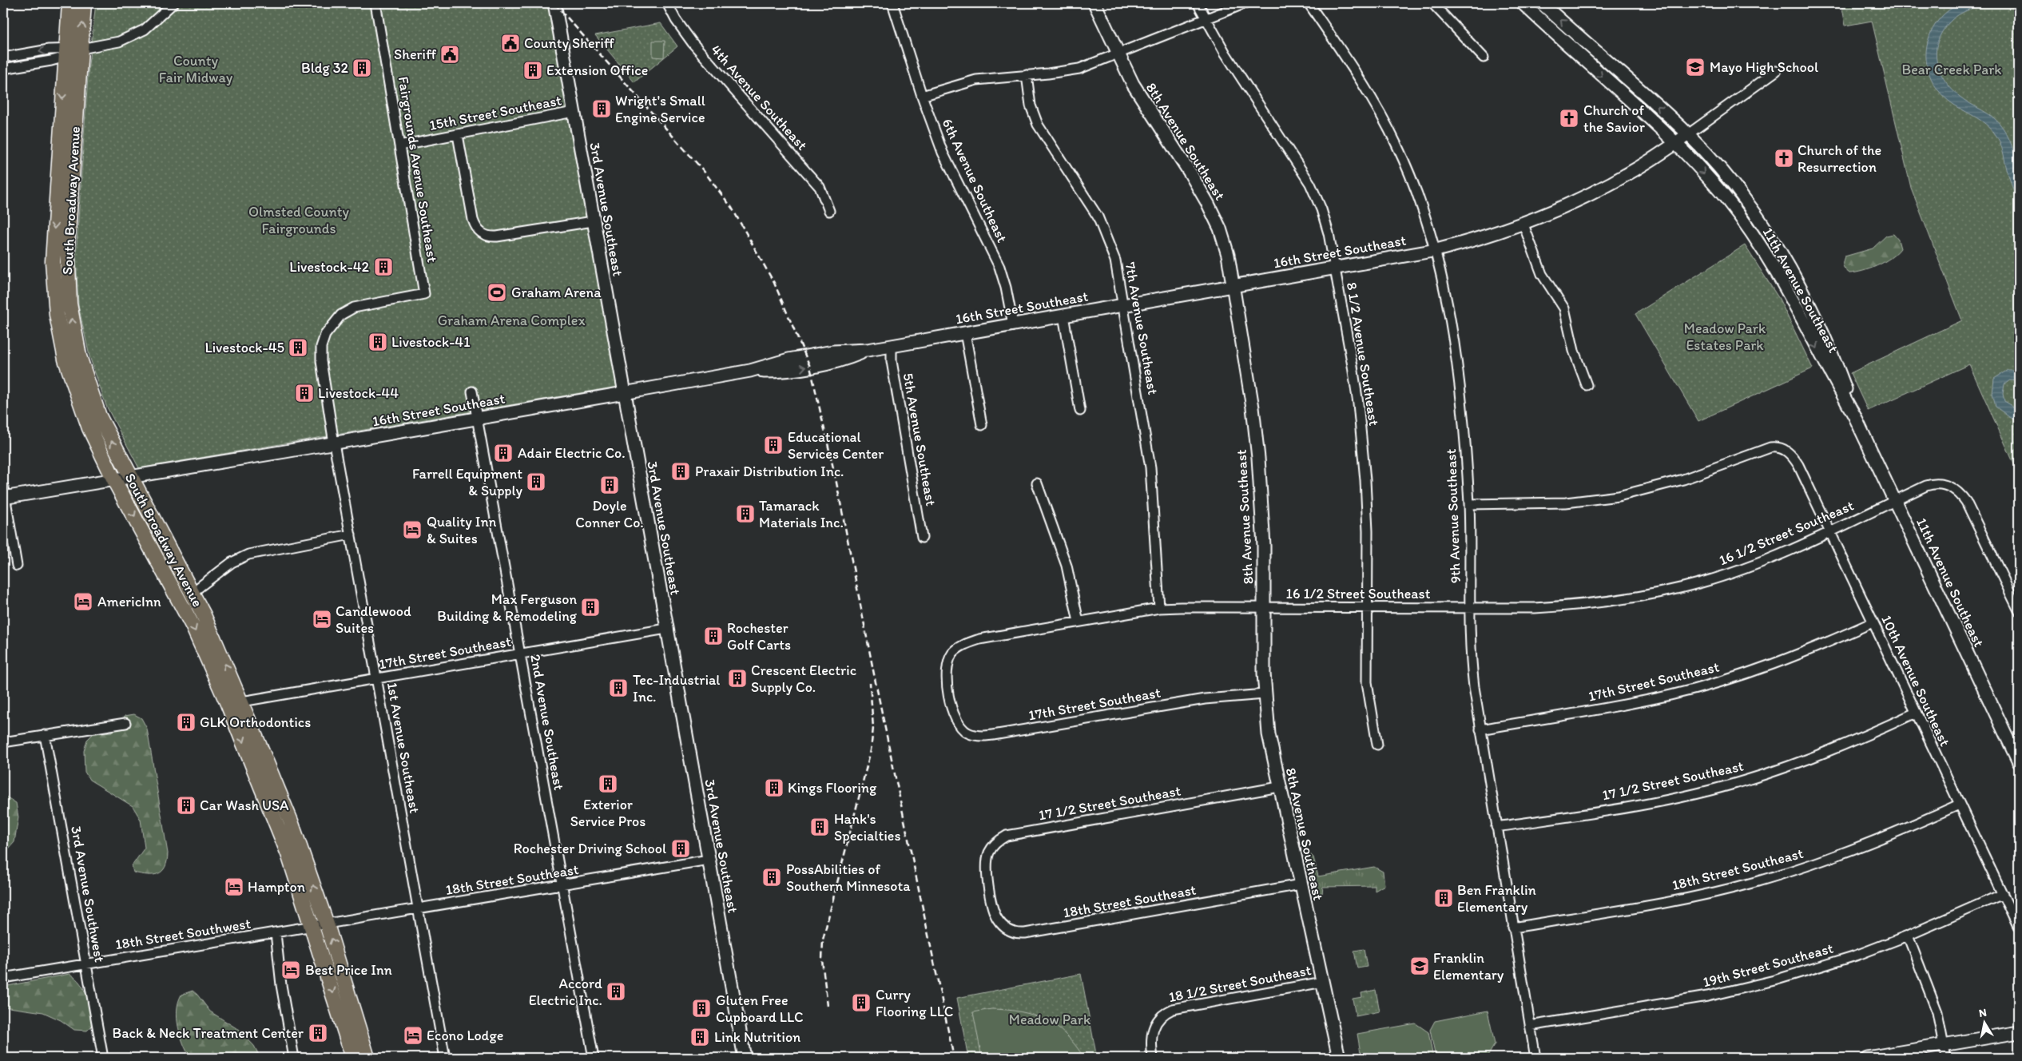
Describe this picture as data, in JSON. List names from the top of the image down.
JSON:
{
  "streets": {
    "main road": [
      "8th Avenue Southeast",
      "South Broadway Avenue",
      "3rd Avenue Southeast",
      "16th Street Southeast",
      "11th Avenue Southeast"
    ],
    "street": [
      "4th Avenue Southeast",
      "15th Street Southeast",
      "Fairgrounds Avenue Southeast",
      "6th Avenue Southeast",
      "7th Avenue Southeast",
      "8 1/2 Avenue Southeast",
      "5th Avenue Southeast",
      "9th Avenue Southeast",
      "16 1/2 Street Southeast",
      "17th Street Southeast",
      "10th Avenue Southeast",
      "2nd Avenue Southeast",
      "1st Avenue Southeast",
      "17 1/2 Street Southeast",
      "18th Street Southeast",
      "3rd Avenue Southwest",
      "18th Street Southwest",
      "19th Street Southeast",
      "18 1/2 Street Southeast"
    ]
  },
  "crossings": [
    ["15th Street Southeast", "Fairgrounds Avenue Southeast"],
    ["15th Street Southeast", "3rd Avenue Southeast"],
    ["8th Avenue Southeast", "16th Street Southeast"],
    ["8th Avenue Southeast", "16 1/2 Street Southeast"],
    ["8th Avenue Southeast", "17th Street Southeast"],
    ["8th Avenue Southeast", "17 1/2 Street Southeast"],
    ["8th Avenue Southeast", "18th Street Southeast"],
    ["8th Avenue Southeast", "18 1/2 Street Southeast"],
    ["Fairgrounds Avenue Southeast", "1st Avenue Southeast"],
    ["6th Avenue Southeast", "16th Street Southeast"],
    ["South Broadway Avenue", "16th Street Southeast"],
    ["South Broadway Avenue", "17th Street Southeast"],
    ["South Broadway Avenue", "18th Street Southeast"],
    ["South Broadway Avenue", "18th Street Southwest"],
    ["3rd Avenue Southeast", "16th Street Southeast"],
    ["3rd Avenue Southeast", "17th Street Southeast"],
    ["3rd Avenue Southeast", "18th Street Southeast"],
    ["16th Street Southeast", "11th Avenue Southeast"],
    ["16th Street Southeast", "7th Avenue Southeast"],
    ["16th Street Southeast", "8 1/2 Avenue Southeast"],
    ["16th Street Southeast", "5th Avenue Southeast"],
    ["16th Street Southeast", "9th Avenue Southeast"],
    ["16th Street Southeast", "2nd Avenue Southeast"],
    ["16th Street Southeast", "1st Avenue Southeast"],
    ["11th Avenue Southeast", "16 1/2 Street Southeast"],
    ["7th Avenue Southeast", "16 1/2 Street Southeast"],
    ["8 1/2 Avenue Southeast", "16 1/2 Street Southeast"],
    ["9th Avenue Southeast", "16 1/2 Street Southeast"],
    ["9th Avenue Southeast", "17th Street Southeast"],
    ["9th Avenue Southeast", "10th Avenue Southeast"],
    ["9th Avenue Southeast", "17 1/2 Street Southeast"],
    ["9th Avenue Southeast", "18th Street Southeast"],
    ["9th Avenue Southeast", "19th Street Southeast"],
    ["16 1/2 Street Southeast", "17th Street Southeast"],
    ["16 1/2 Street Southeast", "10th Avenue Southeast"],
    ["17th Street Southeast", "10th Avenue Southeast"],
    ["17th Street Southeast", "2nd Avenue Southeast"],
    ["17th Street Southeast", "1st Avenue Southeast"],
    ["10th Avenue Southeast", "17 1/2 Street Southeast"],
    ["10th Avenue Southeast", "18th Street Southeast"],
    ["10th Avenue Southeast", "19th Street Southeast"],
    ["2nd Avenue Southeast", "18th Street Southeast"],
    ["1st Avenue Southeast", "18th Street Southeast"],
    ["17 1/2 Street Southeast", "18th Street Southeast"],
    ["18th Street Southeast", "18th Street Southwest"],
    ["3rd Avenue Southwest", "18th Street Southwest"]
  ],
  "parks": [
    "County Fair Midway",
    "Bear Creek Park",
    "Olmsted County Fairgrounds",
    "Graham Arena Complex",
    "Meadow Park Estates Park",
    "Meadow Park"
  ],
  "places": {
    "public building": ["County Sheriff", "Sheriff"],
    "school or university": ["Mayo High School", "Franklin Elementary"],
    "building": [
      "Bldg 32",
      "Extension Office",
      "Wright's Small Engine Service",
      "Livestock-42",
      "Livestock-41",
      "Livestock-45",
      "Livestock-44",
      "Educational Services Center",
      "Adair Electric Co.",
      "Praxair Distribution Inc.",
      "Farrell Equipment & Supply",
      "Doyle Conner Co.",
      "Tamarack Materials Inc.",
      "Max Ferguson Building & Remodeling",
      "Rochester Golf Carts",
      "Crescent Electric Supply Co.",
      "Tec-Industrial Inc.",
      "GLK Orthodontics",
      "Exterior Service Pros",
      "Kings Flooring",
      "Car Wash USA",
      "Hank's Specialties",
      "Rochester Driving School",
      "PossAbilities of Southern Minnesota",
      "Ben Franklin Elementary",
      "Accord Electric Inc.",
      "Curry Flooring LLC",
      "Gluten Free Cupboard LLC",
      "Back & Neck Treatment Center",
      "Link Nutrition"
    ],
    "church": ["Church of the Savior", "Church of the Resurrection"],
    "sports": ["Graham Arena"],
    "hotel": [
      "Quality Inn & Suites",
      "AmericInn",
      "Candlewood Suites",
      "Hampton",
      "Best Price Inn",
      "Econo Lodge"
    ]
  },
  "north": "top"
}
